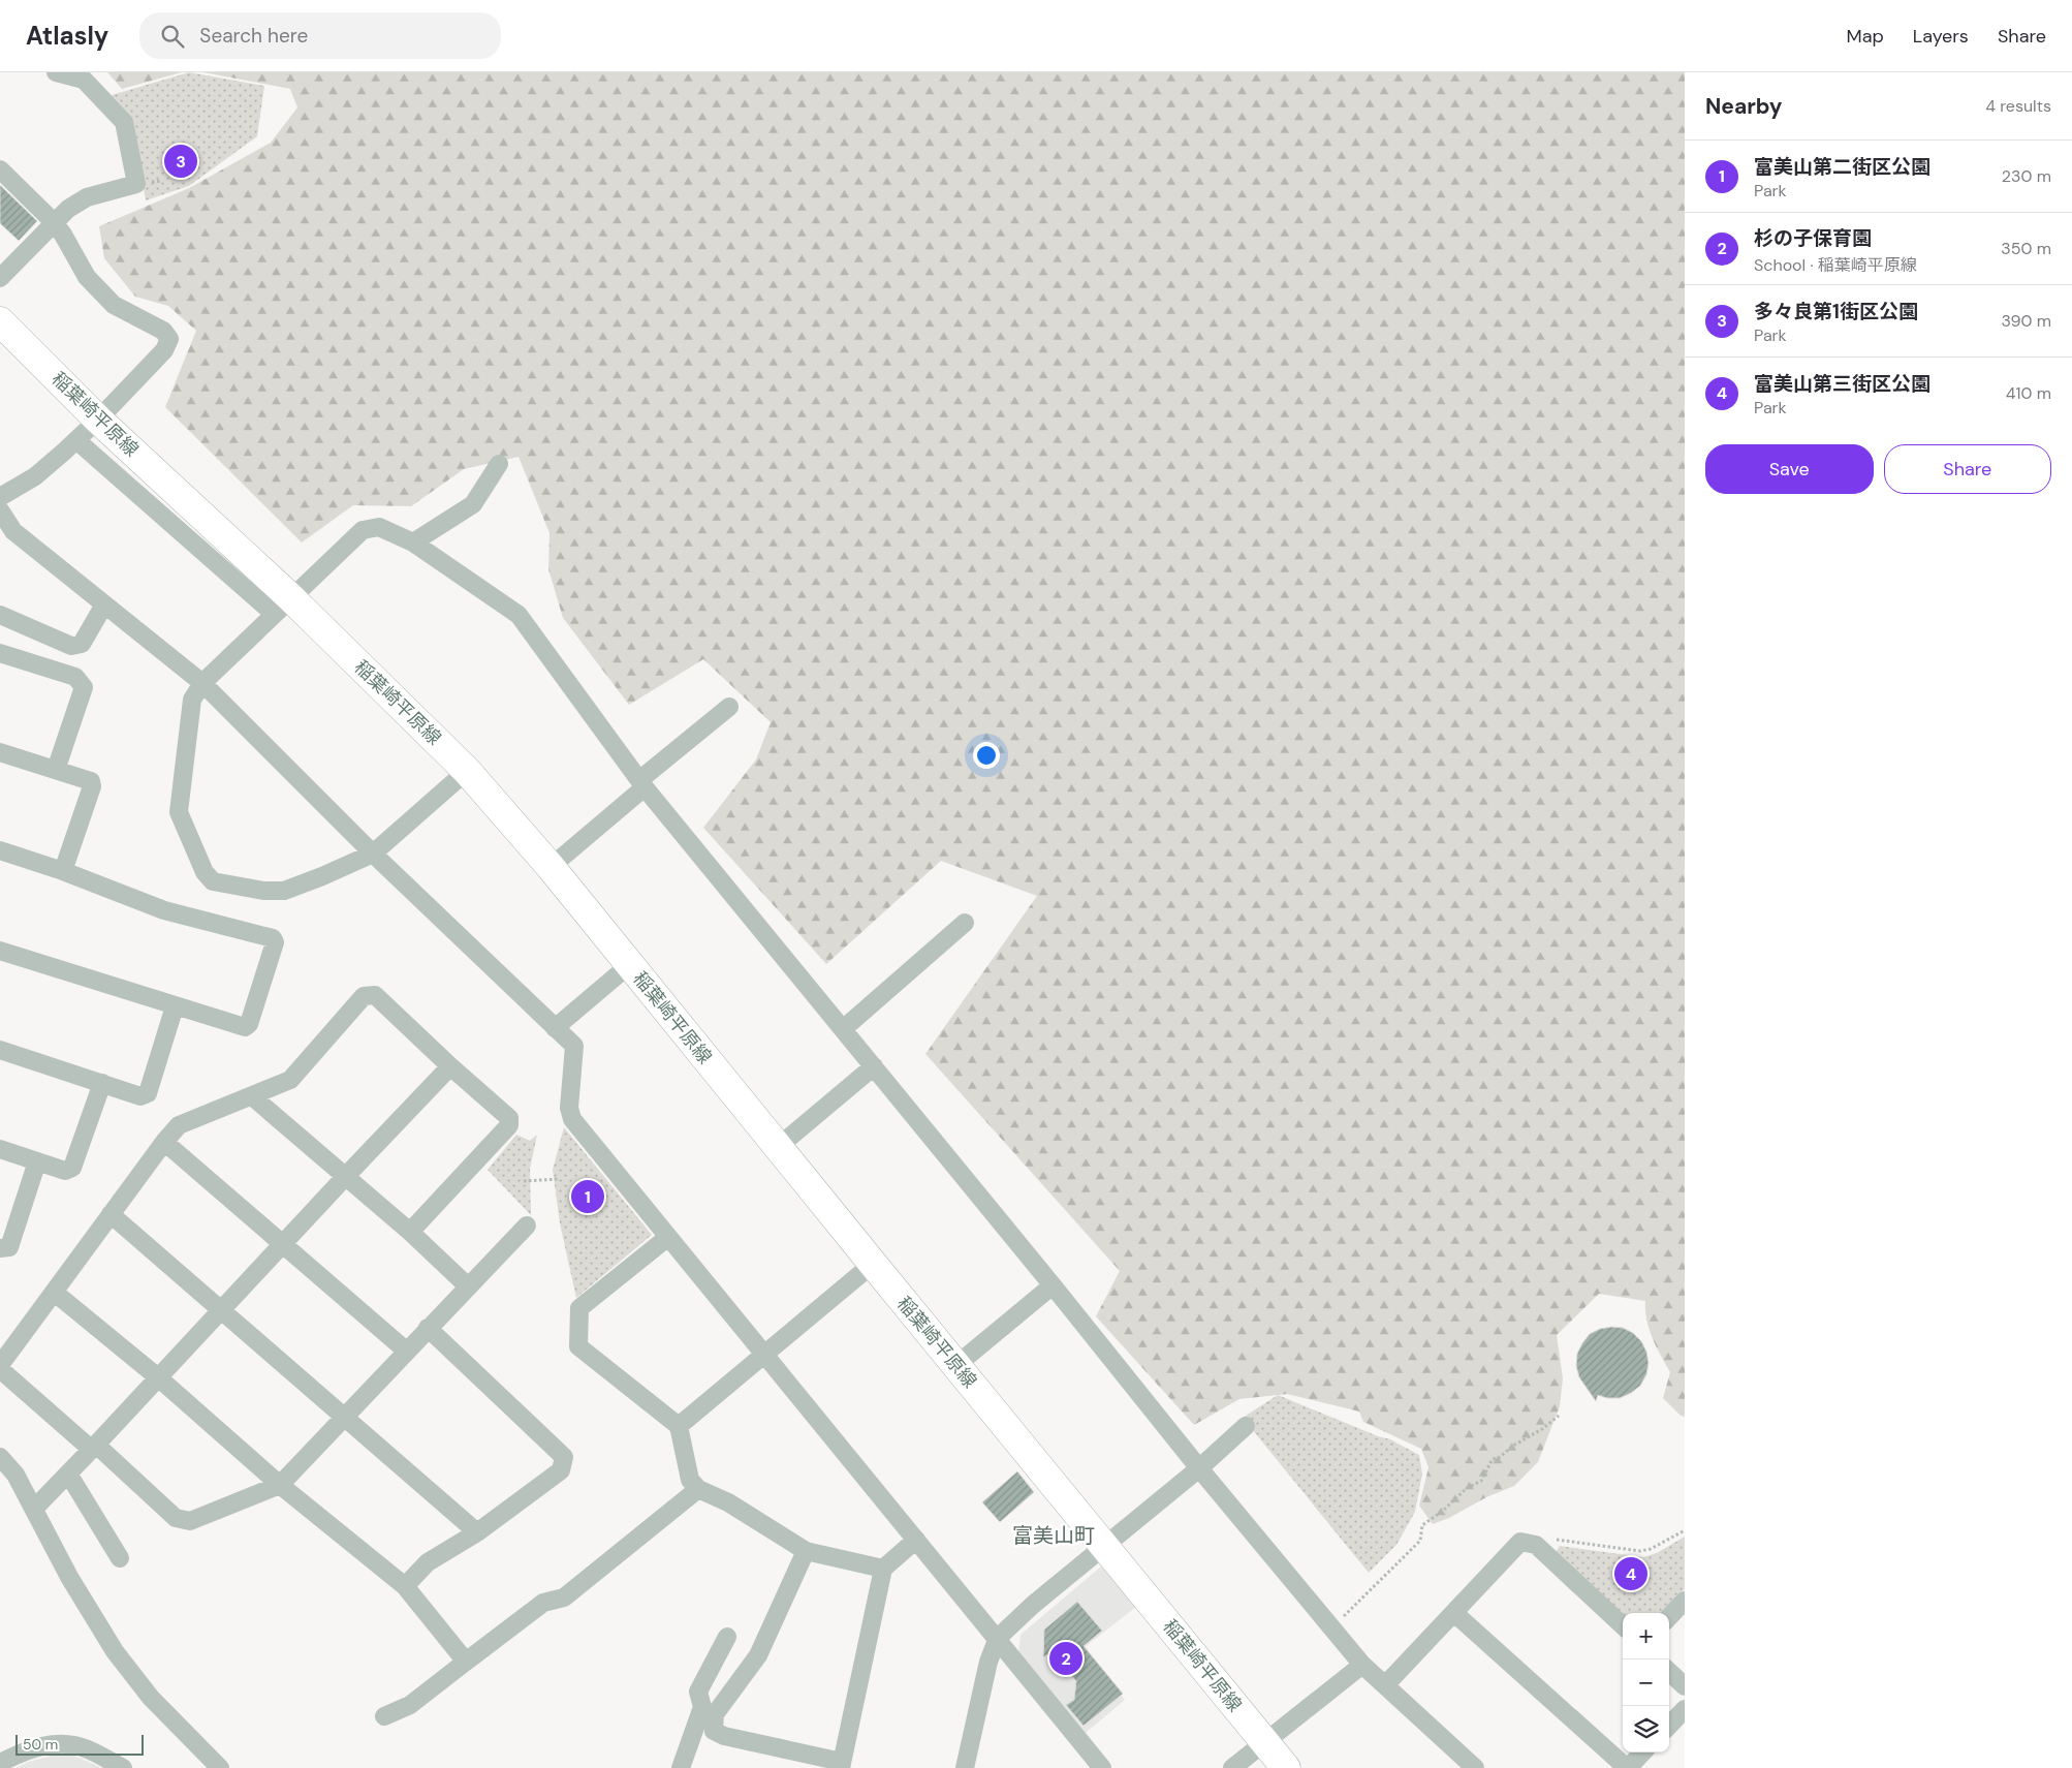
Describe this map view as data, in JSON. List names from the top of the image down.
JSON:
{
  "streets": {
    "main road": ["稲葉崎平原線"]
  },
  "districts": ["富美山町"],
  "scale_bar": "50 m",
  "page": {
    "header": "Atlasly",
    "search": "Search here",
    "nav": ["Map", "Layers", "Share"],
    "heading": ["Nearby", "4 results"],
    "list": [
      {
        "mark": "1",
        "name": "富美山第二街区公園",
        "note": "Park",
        "value": "230 m"
      },
      {
        "mark": "2",
        "name": "杉の子保育園",
        "note": "School · 稲葉崎平原線",
        "value": "350 m"
      },
      {
        "mark": "3",
        "name": "多々良第1街区公園",
        "note": "Park",
        "value": "390 m"
      },
      {
        "mark": "4",
        "name": "富美山第三街区公園",
        "note": "Park",
        "value": "410 m"
      }
    ],
    "pins": [
      "3",
      "1",
      "4",
      "2"
    ],
    "buttons": ["Save", "Share"],
    "map_buttons": ["+", "−"],
    "scale": "50 m"
  }
}
